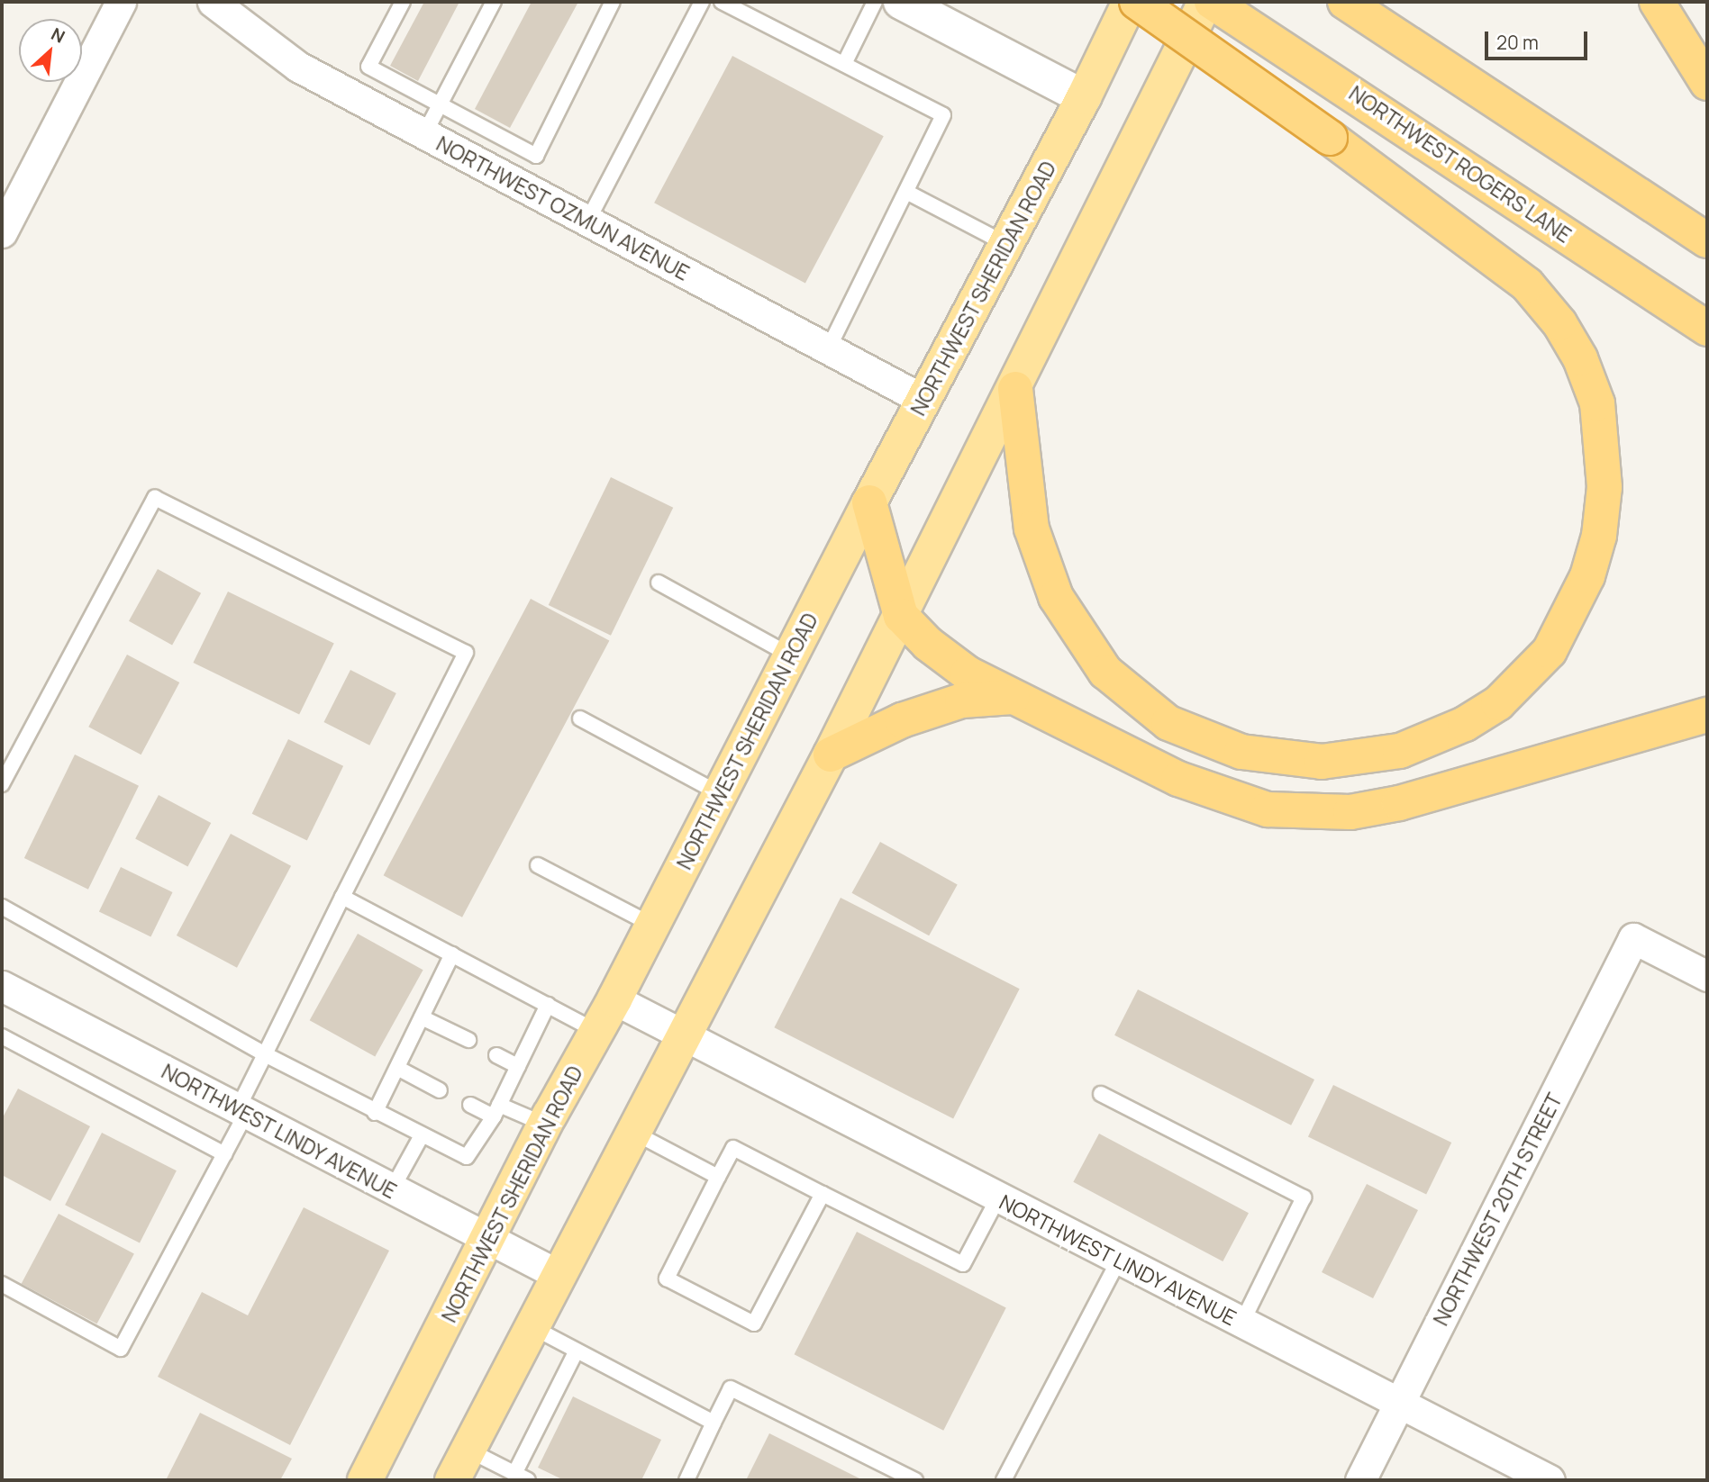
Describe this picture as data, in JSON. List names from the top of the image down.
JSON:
{
  "streets": {
    "highway": ["NORTHWEST ROGERS LANE"],
    "main road": ["NORTHWEST SHERIDAN ROAD"],
    "street": ["NORTHWEST OZMUN AVENUE", "NORTHWEST LINDY AVENUE", "NORTHWEST 20TH STREET"]
  },
  "crossings": [
    ["NORTHWEST OZMUN AVENUE", "NORTHWEST SHERIDAN ROAD"],
    ["NORTHWEST SHERIDAN ROAD", "NORTHWEST LINDY AVENUE"],
    ["NORTHWEST LINDY AVENUE", "NORTHWEST 20TH STREET"]
  ],
  "scale_bar": "20 m",
  "north": "top right"
}
